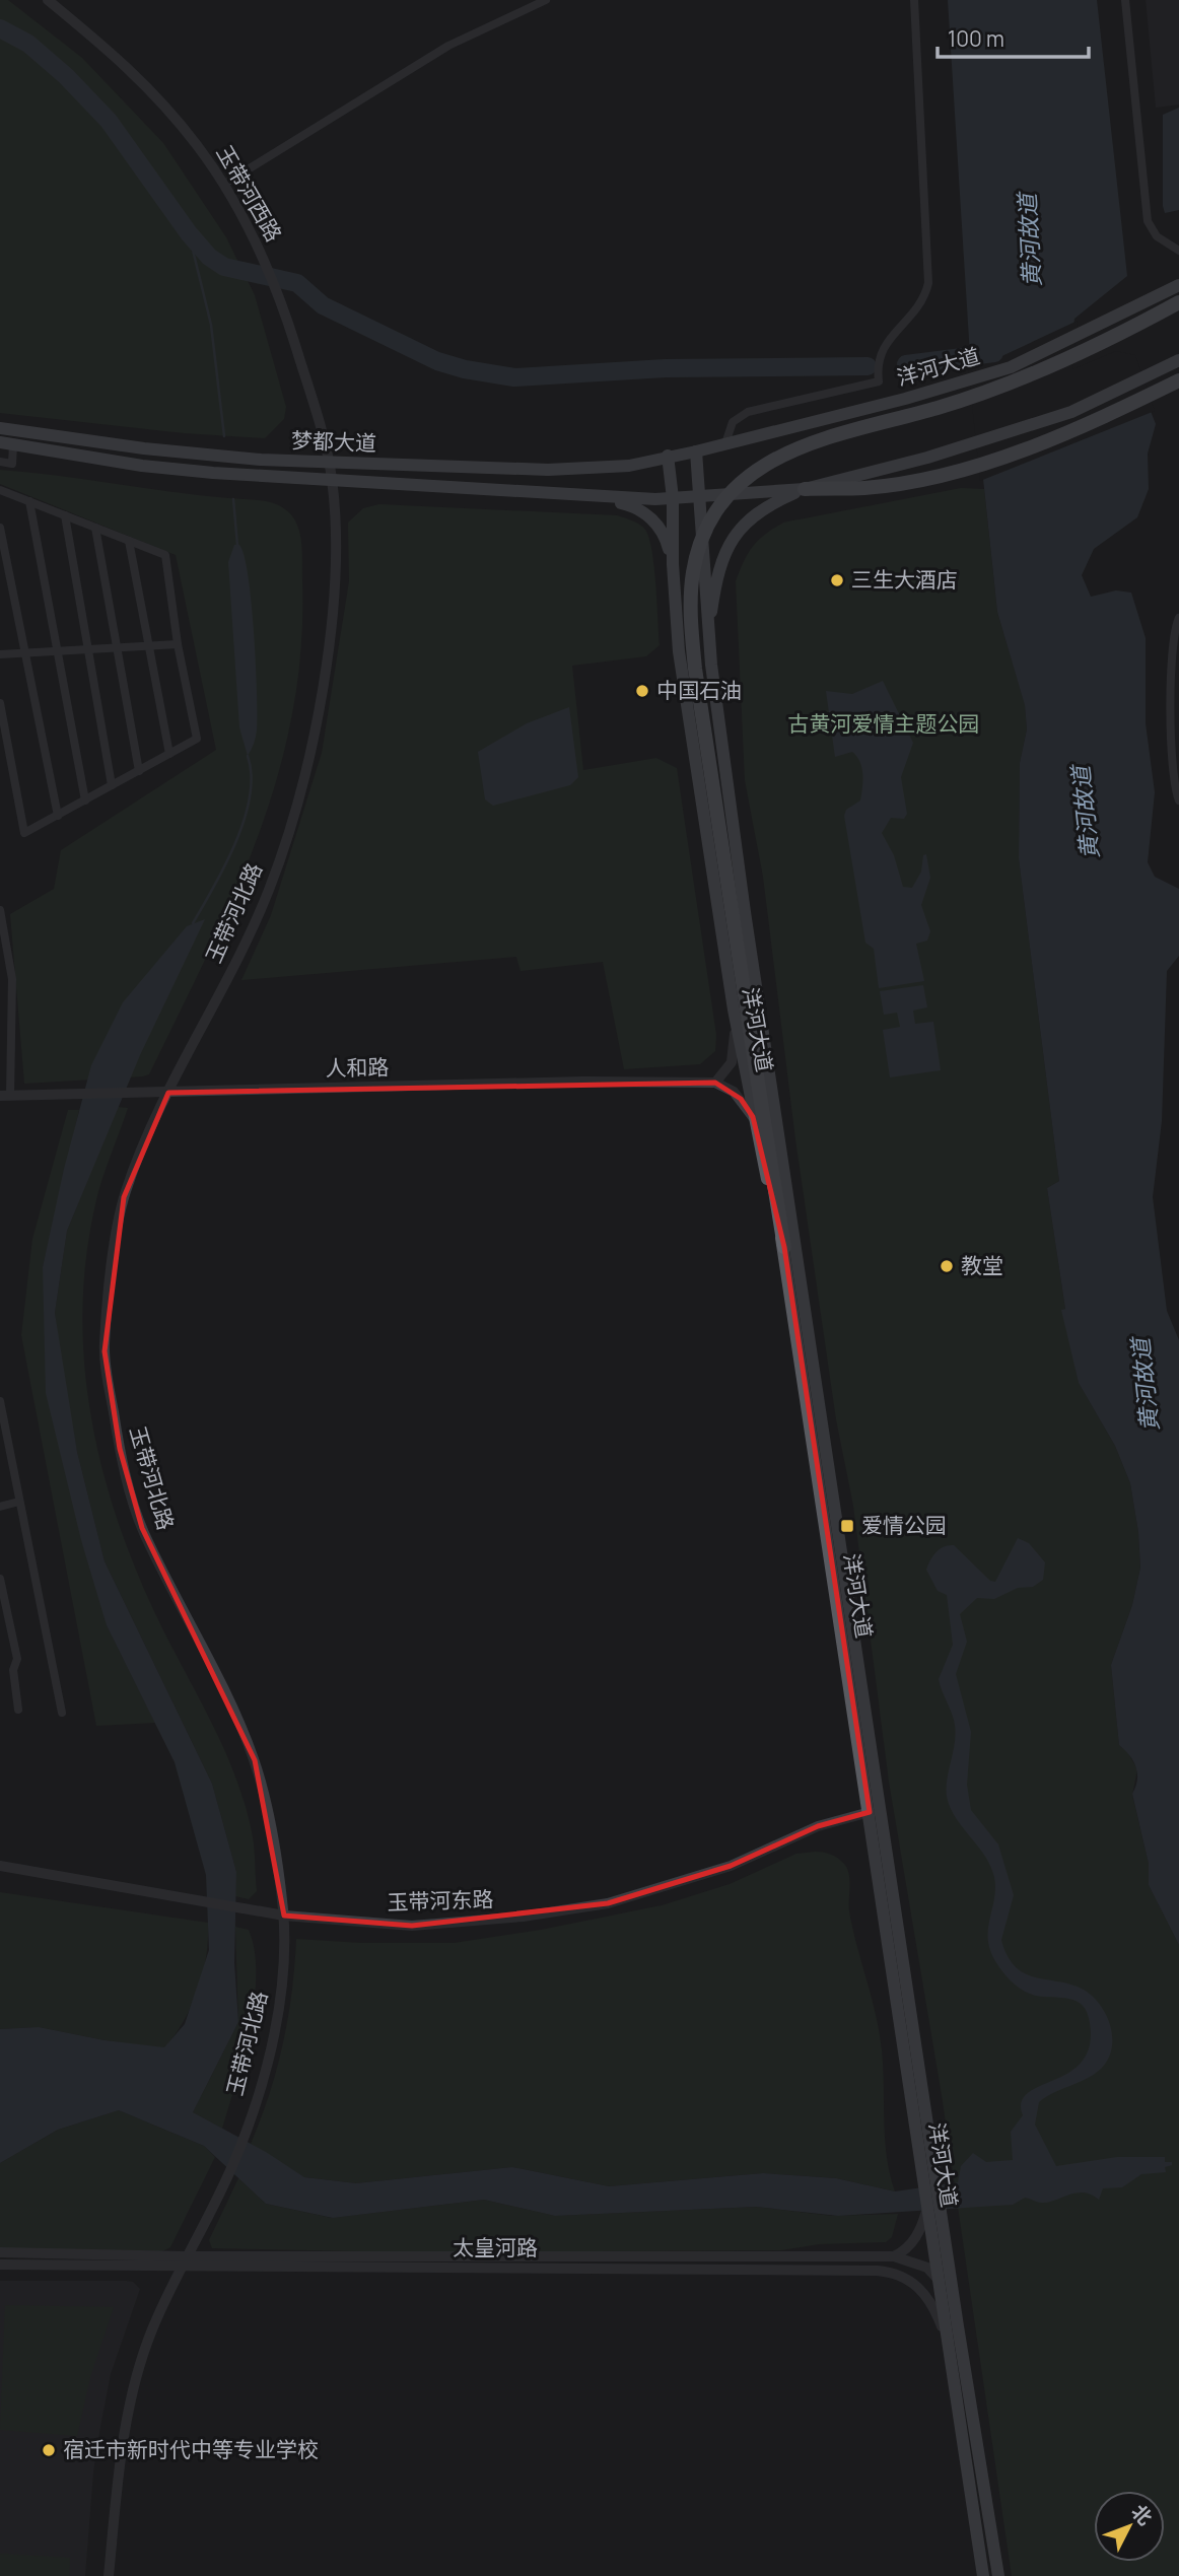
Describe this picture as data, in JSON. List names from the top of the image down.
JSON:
{
  "streets": {
    "main road": ["洋河大道", "梦都大道"],
    "street": [
      "玉带河西路",
      "玉带河北路",
      "人和路",
      "玉带河东路",
      "太皇河路"
    ]
  },
  "crossings": [
    ["玉带河西路", "梦都大道"],
    ["玉带河西路", "玉带河北路"],
    ["洋河大道", "梦都大道"],
    ["洋河大道", "玉带河东路"],
    ["洋河大道", "太皇河路"],
    ["梦都大道", "玉带河北路"],
    ["玉带河北路", "人和路"],
    ["玉带河北路", "玉带河东路"],
    ["玉带河北路", "太皇河路"]
  ],
  "water": ["黄河故道"],
  "parks": ["古黄河爱情主题公园"],
  "places": {
    "other": [
      "三生大酒店",
      "中国石油",
      "教堂",
      "宿迁市新时代中等专业学校"
    ],
    "transit": ["爱情公园"]
  },
  "scale_bar": "100 m",
  "north": "top right"
}
